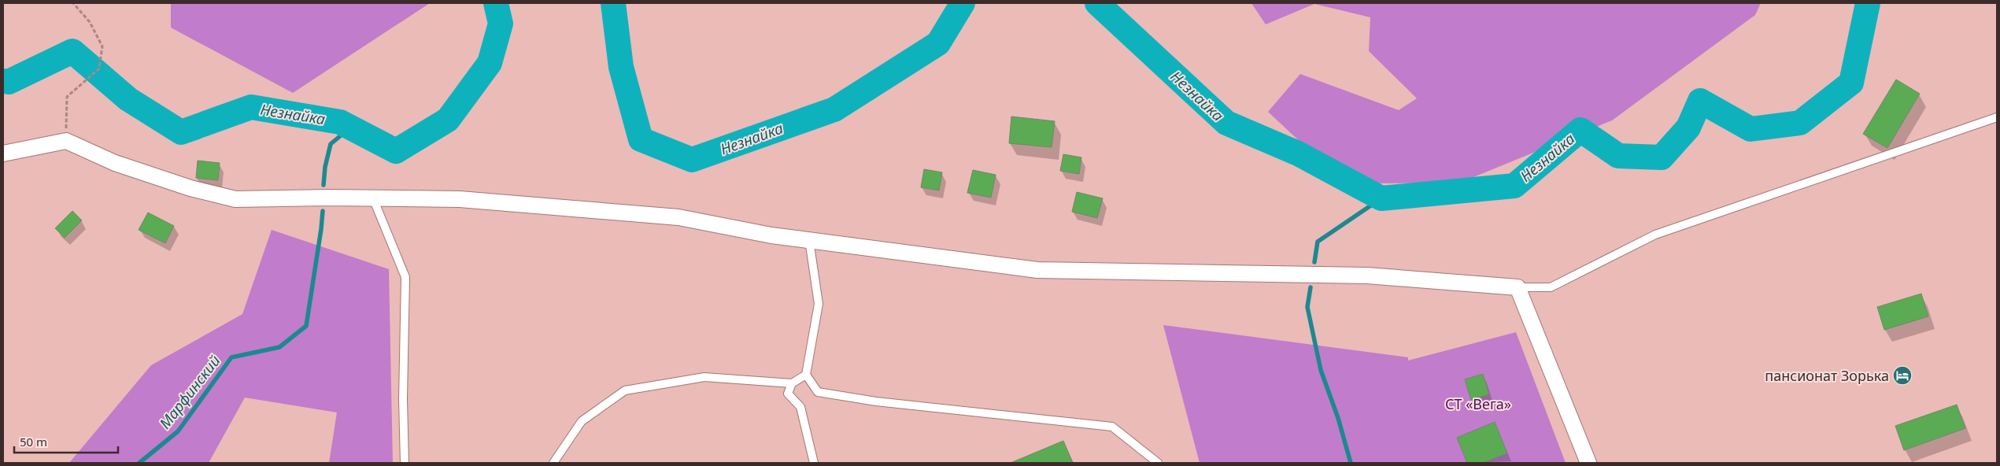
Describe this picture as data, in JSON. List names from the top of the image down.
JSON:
{
  "water": ["Незнайка", "Марфинский"],
  "parks": ["СТ «Вега»"],
  "places": {
    "hotel": ["пансионат Зорька"]
  },
  "scale_bar": "50 m"
}
